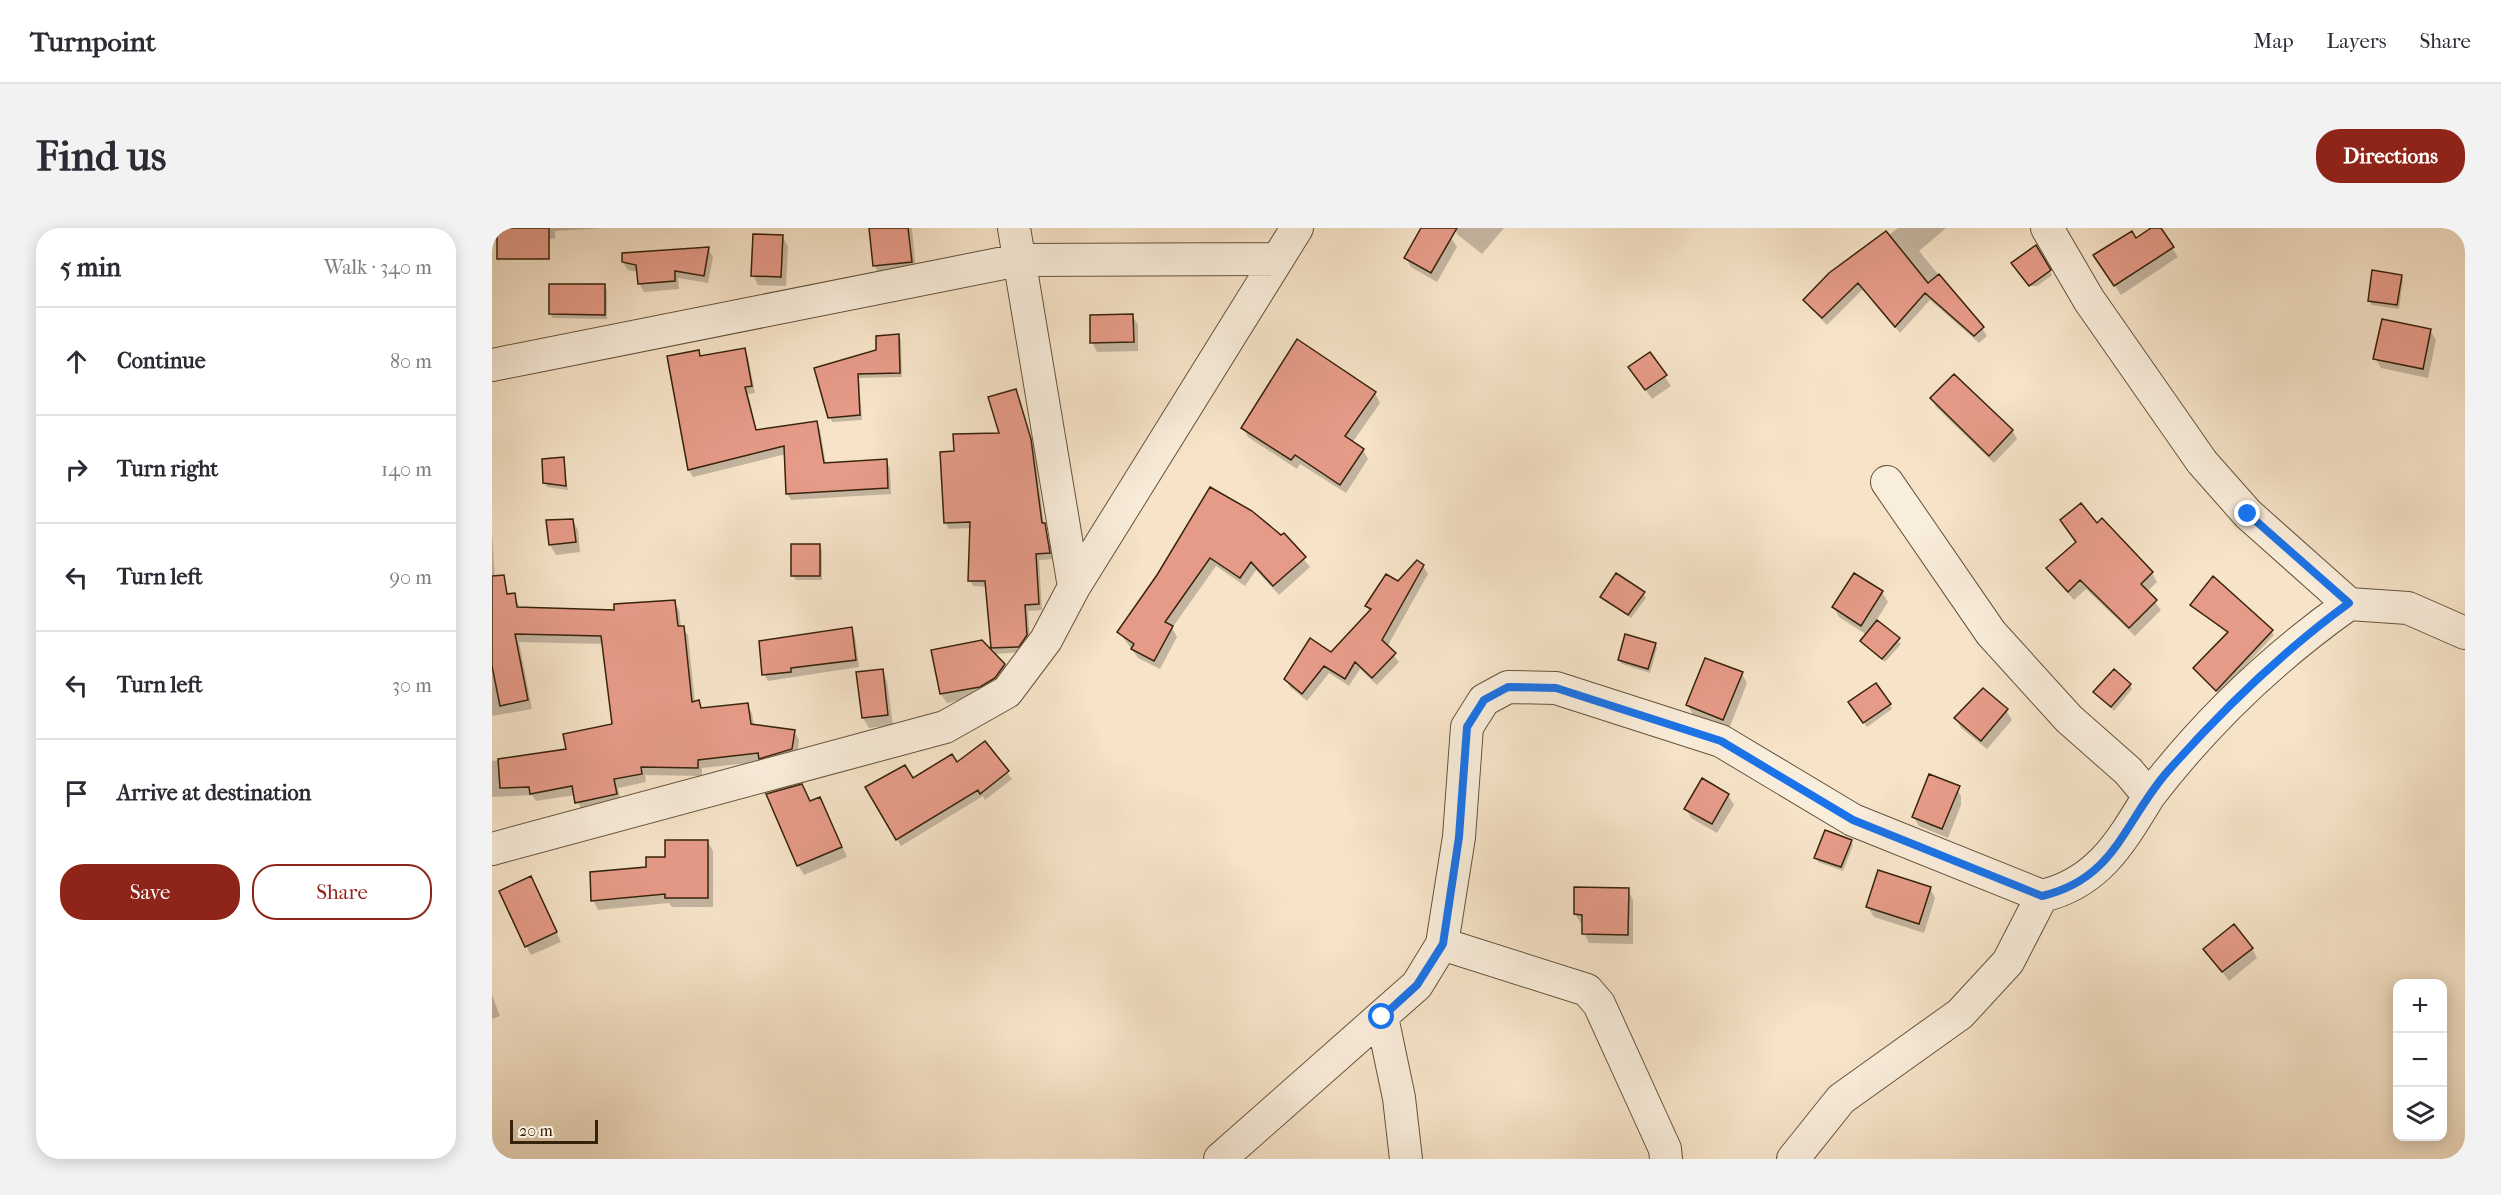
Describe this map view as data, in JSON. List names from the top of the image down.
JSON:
{
  "scale_bar": "20 m",
  "page": {
    "header": "Turnpoint",
    "nav": ["Map", "Layers", "Share"],
    "buttons": [
      "Directions",
      ["Save", "Share"]
    ],
    "title": "Find us",
    "heading": ["5 min", "Walk · 340 m"],
    "list": [
      ["Continue", "80 m"],
      ["Turn right", "140 m"],
      ["Turn left", "90 m"],
      ["Turn left", "30 m"],
      "Arrive at destination"
    ],
    "map_buttons": ["+", "−"],
    "scale": "20 m"
  }
}
